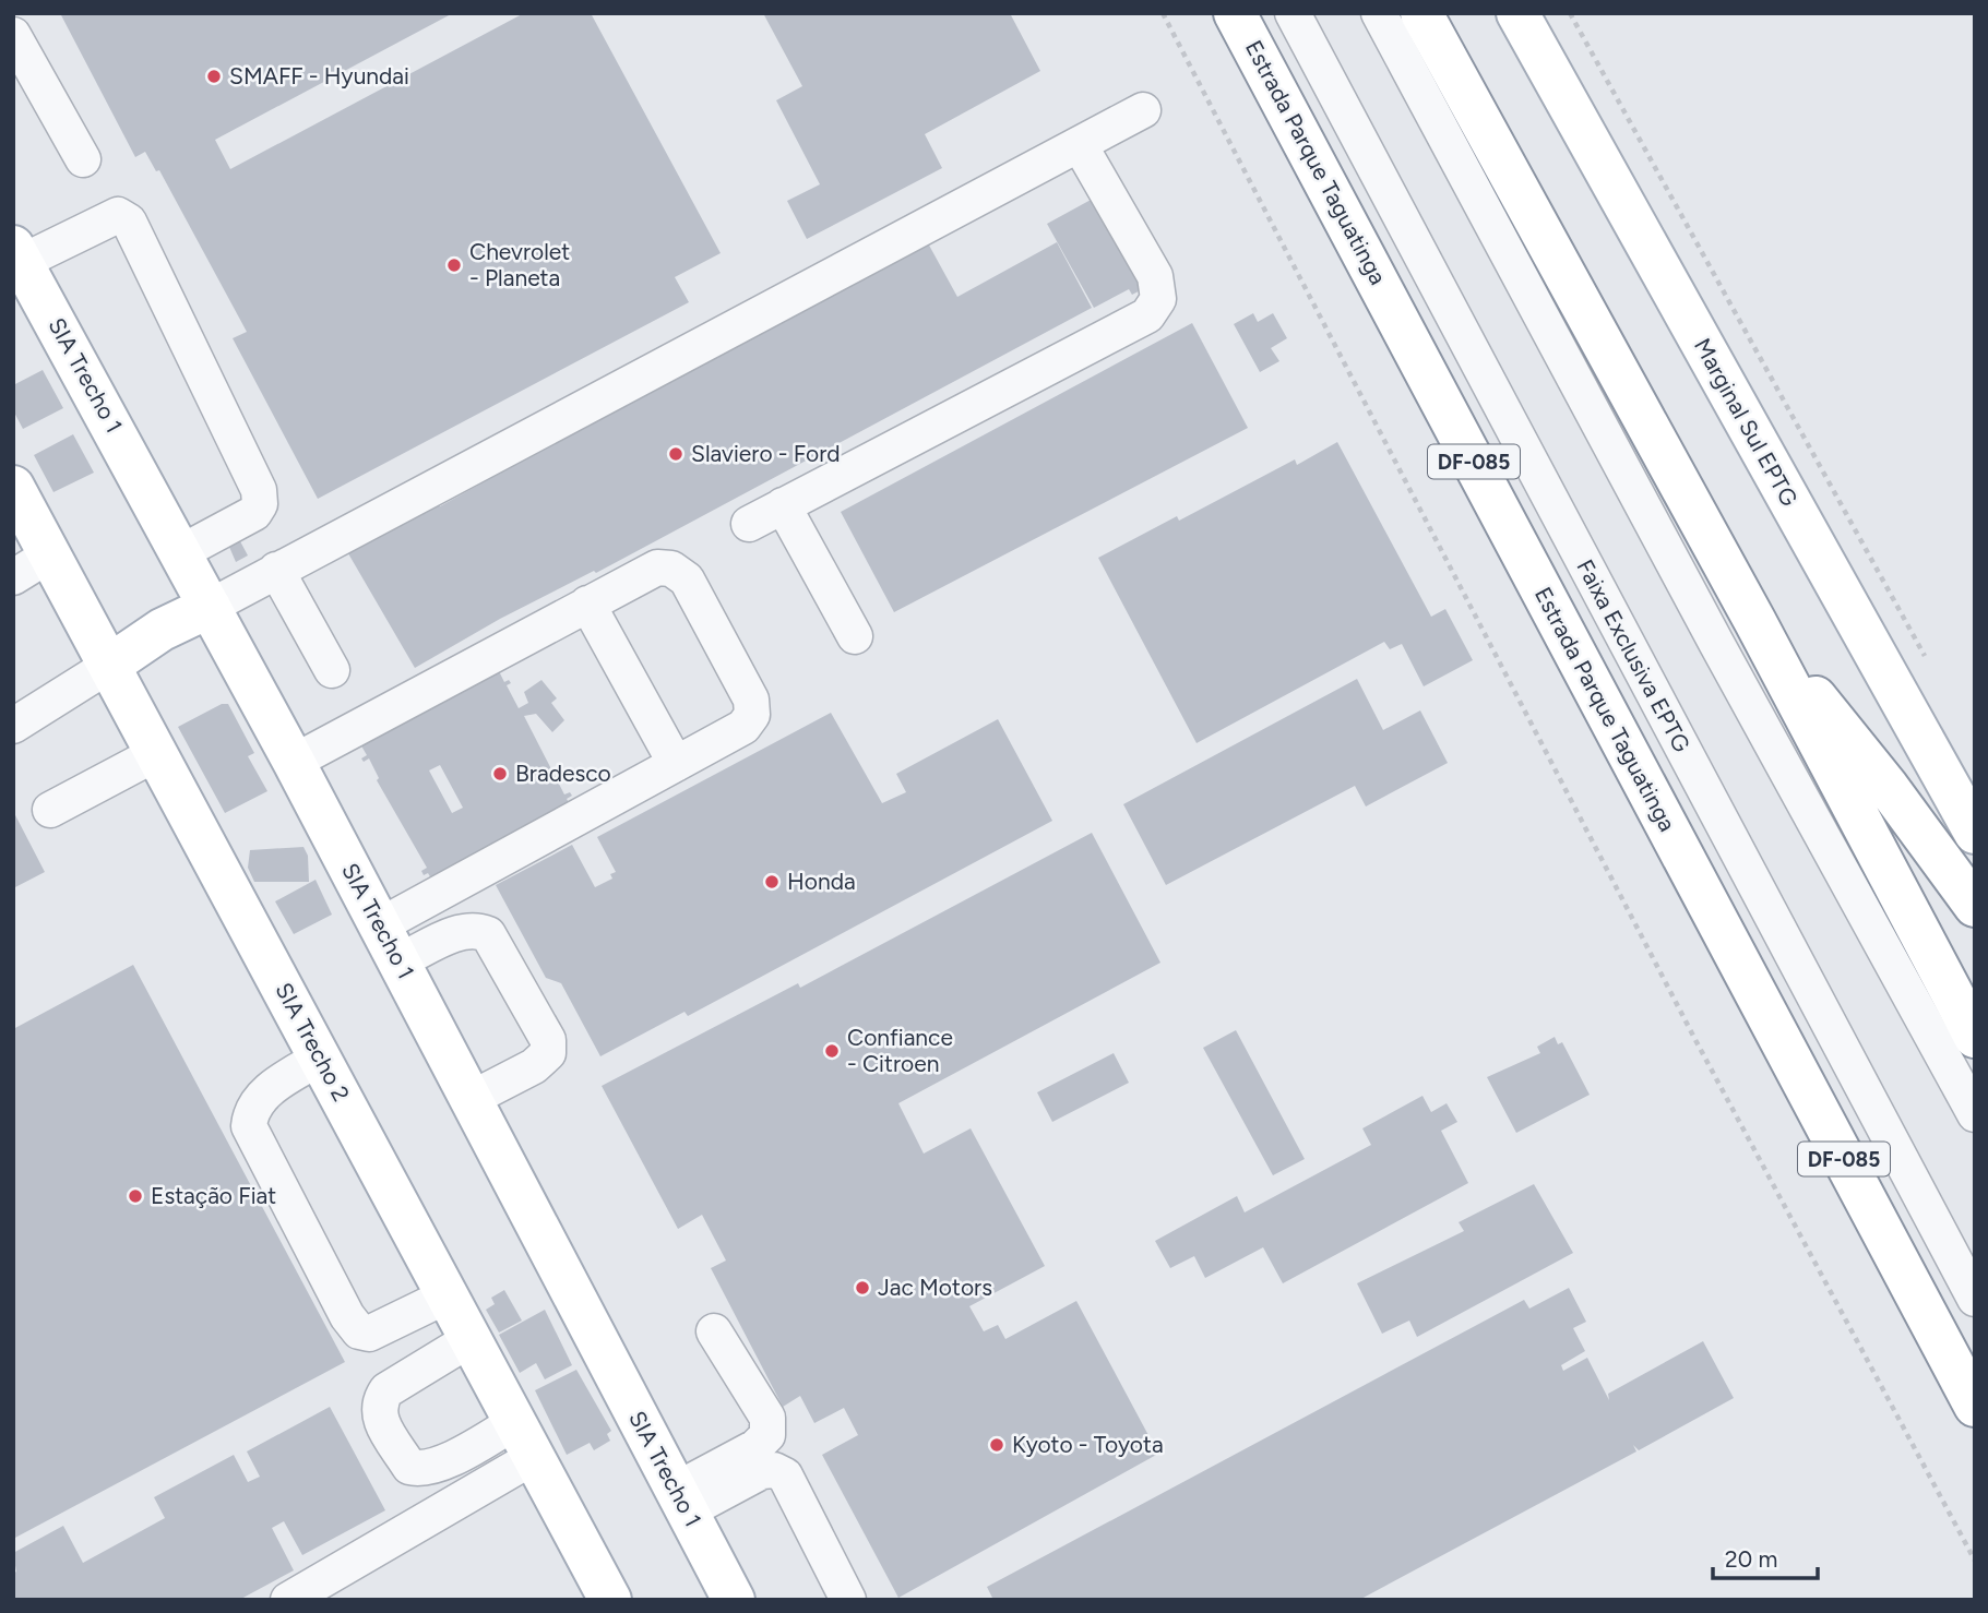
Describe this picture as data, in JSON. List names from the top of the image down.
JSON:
{
  "streets": {
    "main road": [
      "Estrada Parque Taguatinga",
      "SIA Trecho 1",
      "Marginal Sul EPTG",
      "DF-085",
      "SIA Trecho 2"
    ],
    "lane": ["Faixa Exclusiva EPTG"]
  },
  "places": [
    "SMAFF - Hyundai",
    "Chevrolet - Planeta",
    "Slaviero - Ford",
    "Bradesco",
    "Honda",
    "Confiance - Citroen",
    "Estação Fiat",
    "Jac Motors",
    "Kyoto - Toyota"
  ],
  "scale_bar": "20 m"
}
